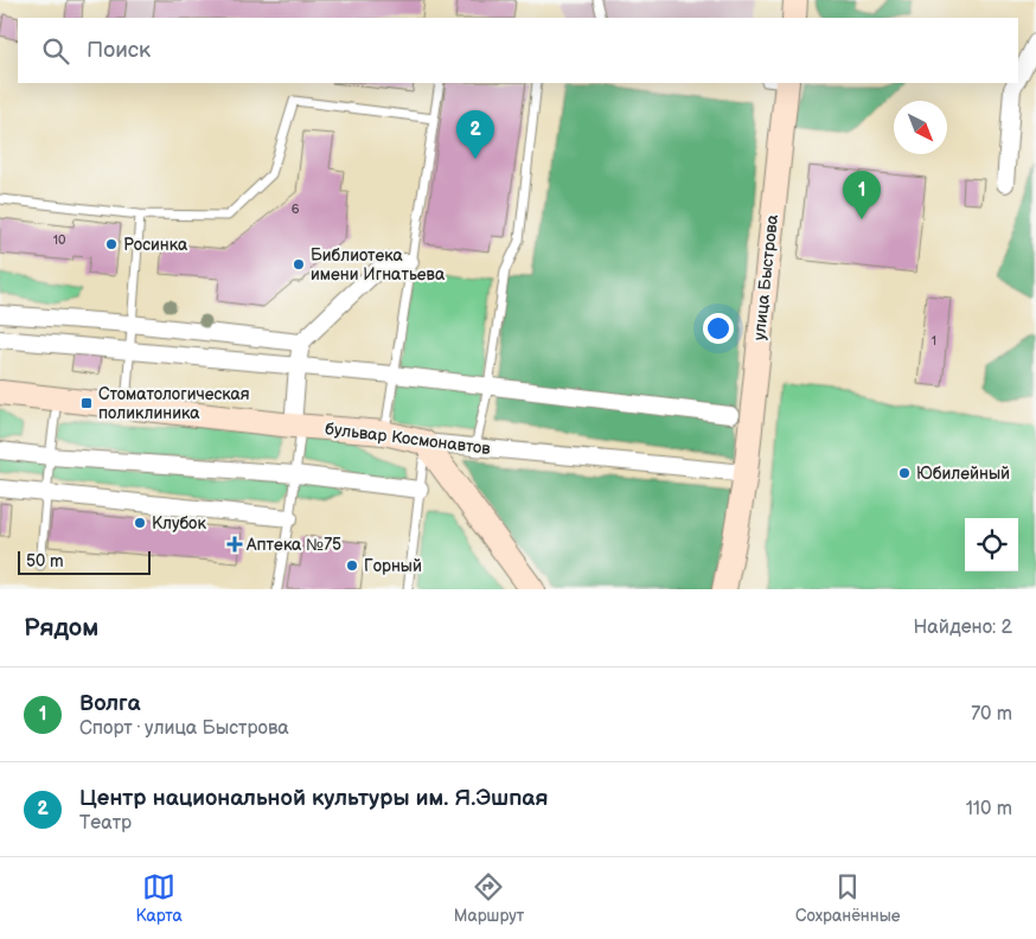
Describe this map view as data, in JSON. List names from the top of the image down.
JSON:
{
  "streets": {
    "street": ["улица Быстрова", "бульвар Космонавтов"]
  },
  "crossings": [
    ["улица Быстрова", "бульвар Космонавтов"]
  ],
  "places": {
    "other": [
      "Росинка",
      "Библиотека имени Игнатьева",
      "Юбилейный",
      "Клубок",
      "Горный"
    ],
    "transit": ["Стоматологическая поликлиника"],
    "health": ["Аптека №75"]
  },
  "house_numbers": ["6", "10", "1"],
  "scale_bar": "50 m",
  "north": "bottom right",
  "page": {
    "search": "Поиск",
    "pins": ["2", "1"],
    "scale": "50 m",
    "heading": ["Рядом", "Найдено: 2"],
    "list": [
      {
        "mark": "1",
        "name": "Волга",
        "note": "Спорт · улица Быстрова",
        "value": "70 m"
      },
      {
        "mark": "2",
        "name": "Центр национальной культуры им. Я.Эшпая",
        "note": "Театр",
        "value": "110 m"
      }
    ],
    "nav": ["Карта", "Маршрут", "Сохранённые"]
  }
}
